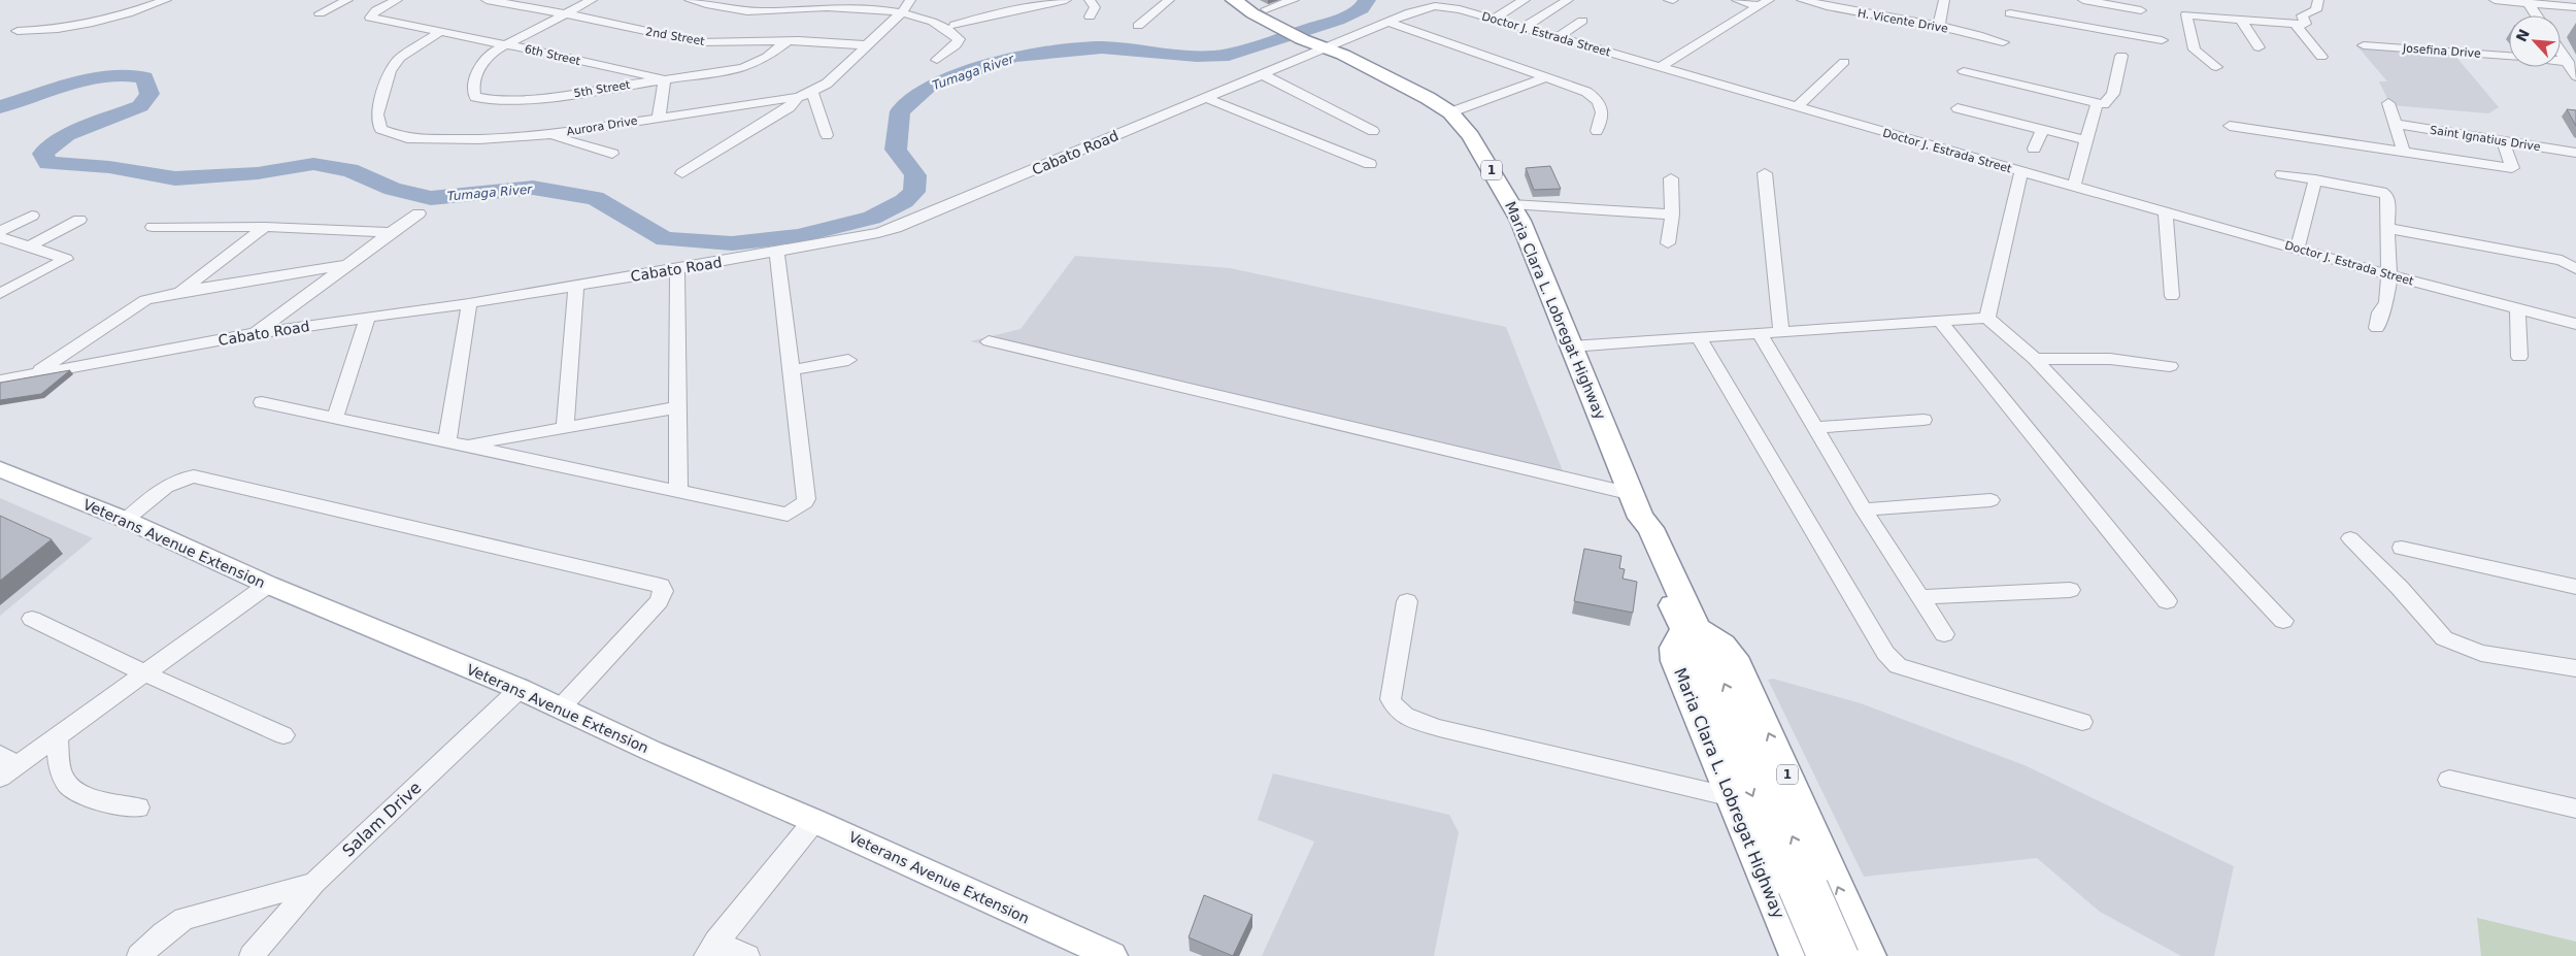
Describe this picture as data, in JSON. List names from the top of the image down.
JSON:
{
  "streets": {
    "highway": ["1", "Maria Clara L. Lobregat Highway"],
    "main road": ["Veterans Avenue Extension"],
    "street": [
      "H. Vicente Drive",
      "Doctor J. Estrada Street",
      "2nd Street",
      "Josefina Drive",
      "6th Street",
      "5th Street",
      "Aurora Drive",
      "Saint Ignatius Drive",
      "Cabato Road",
      "Salam Drive"
    ]
  },
  "crossings": [
    ["Doctor J. Estrada Street", "Cabato Road"],
    ["Doctor J. Estrada Street", "Maria Clara L. Lobregat Highway"],
    ["2nd Street", "5th Street"],
    ["2nd Street", "Aurora Drive"],
    ["6th Street", "5th Street"],
    ["6th Street", "Aurora Drive"],
    ["Cabato Road", "Maria Clara L. Lobregat Highway"],
    ["1", "Maria Clara L. Lobregat Highway"],
    ["Veterans Avenue Extension", "Salam Drive"]
  ],
  "water": ["Tumaga River"],
  "north": "top left"
}
